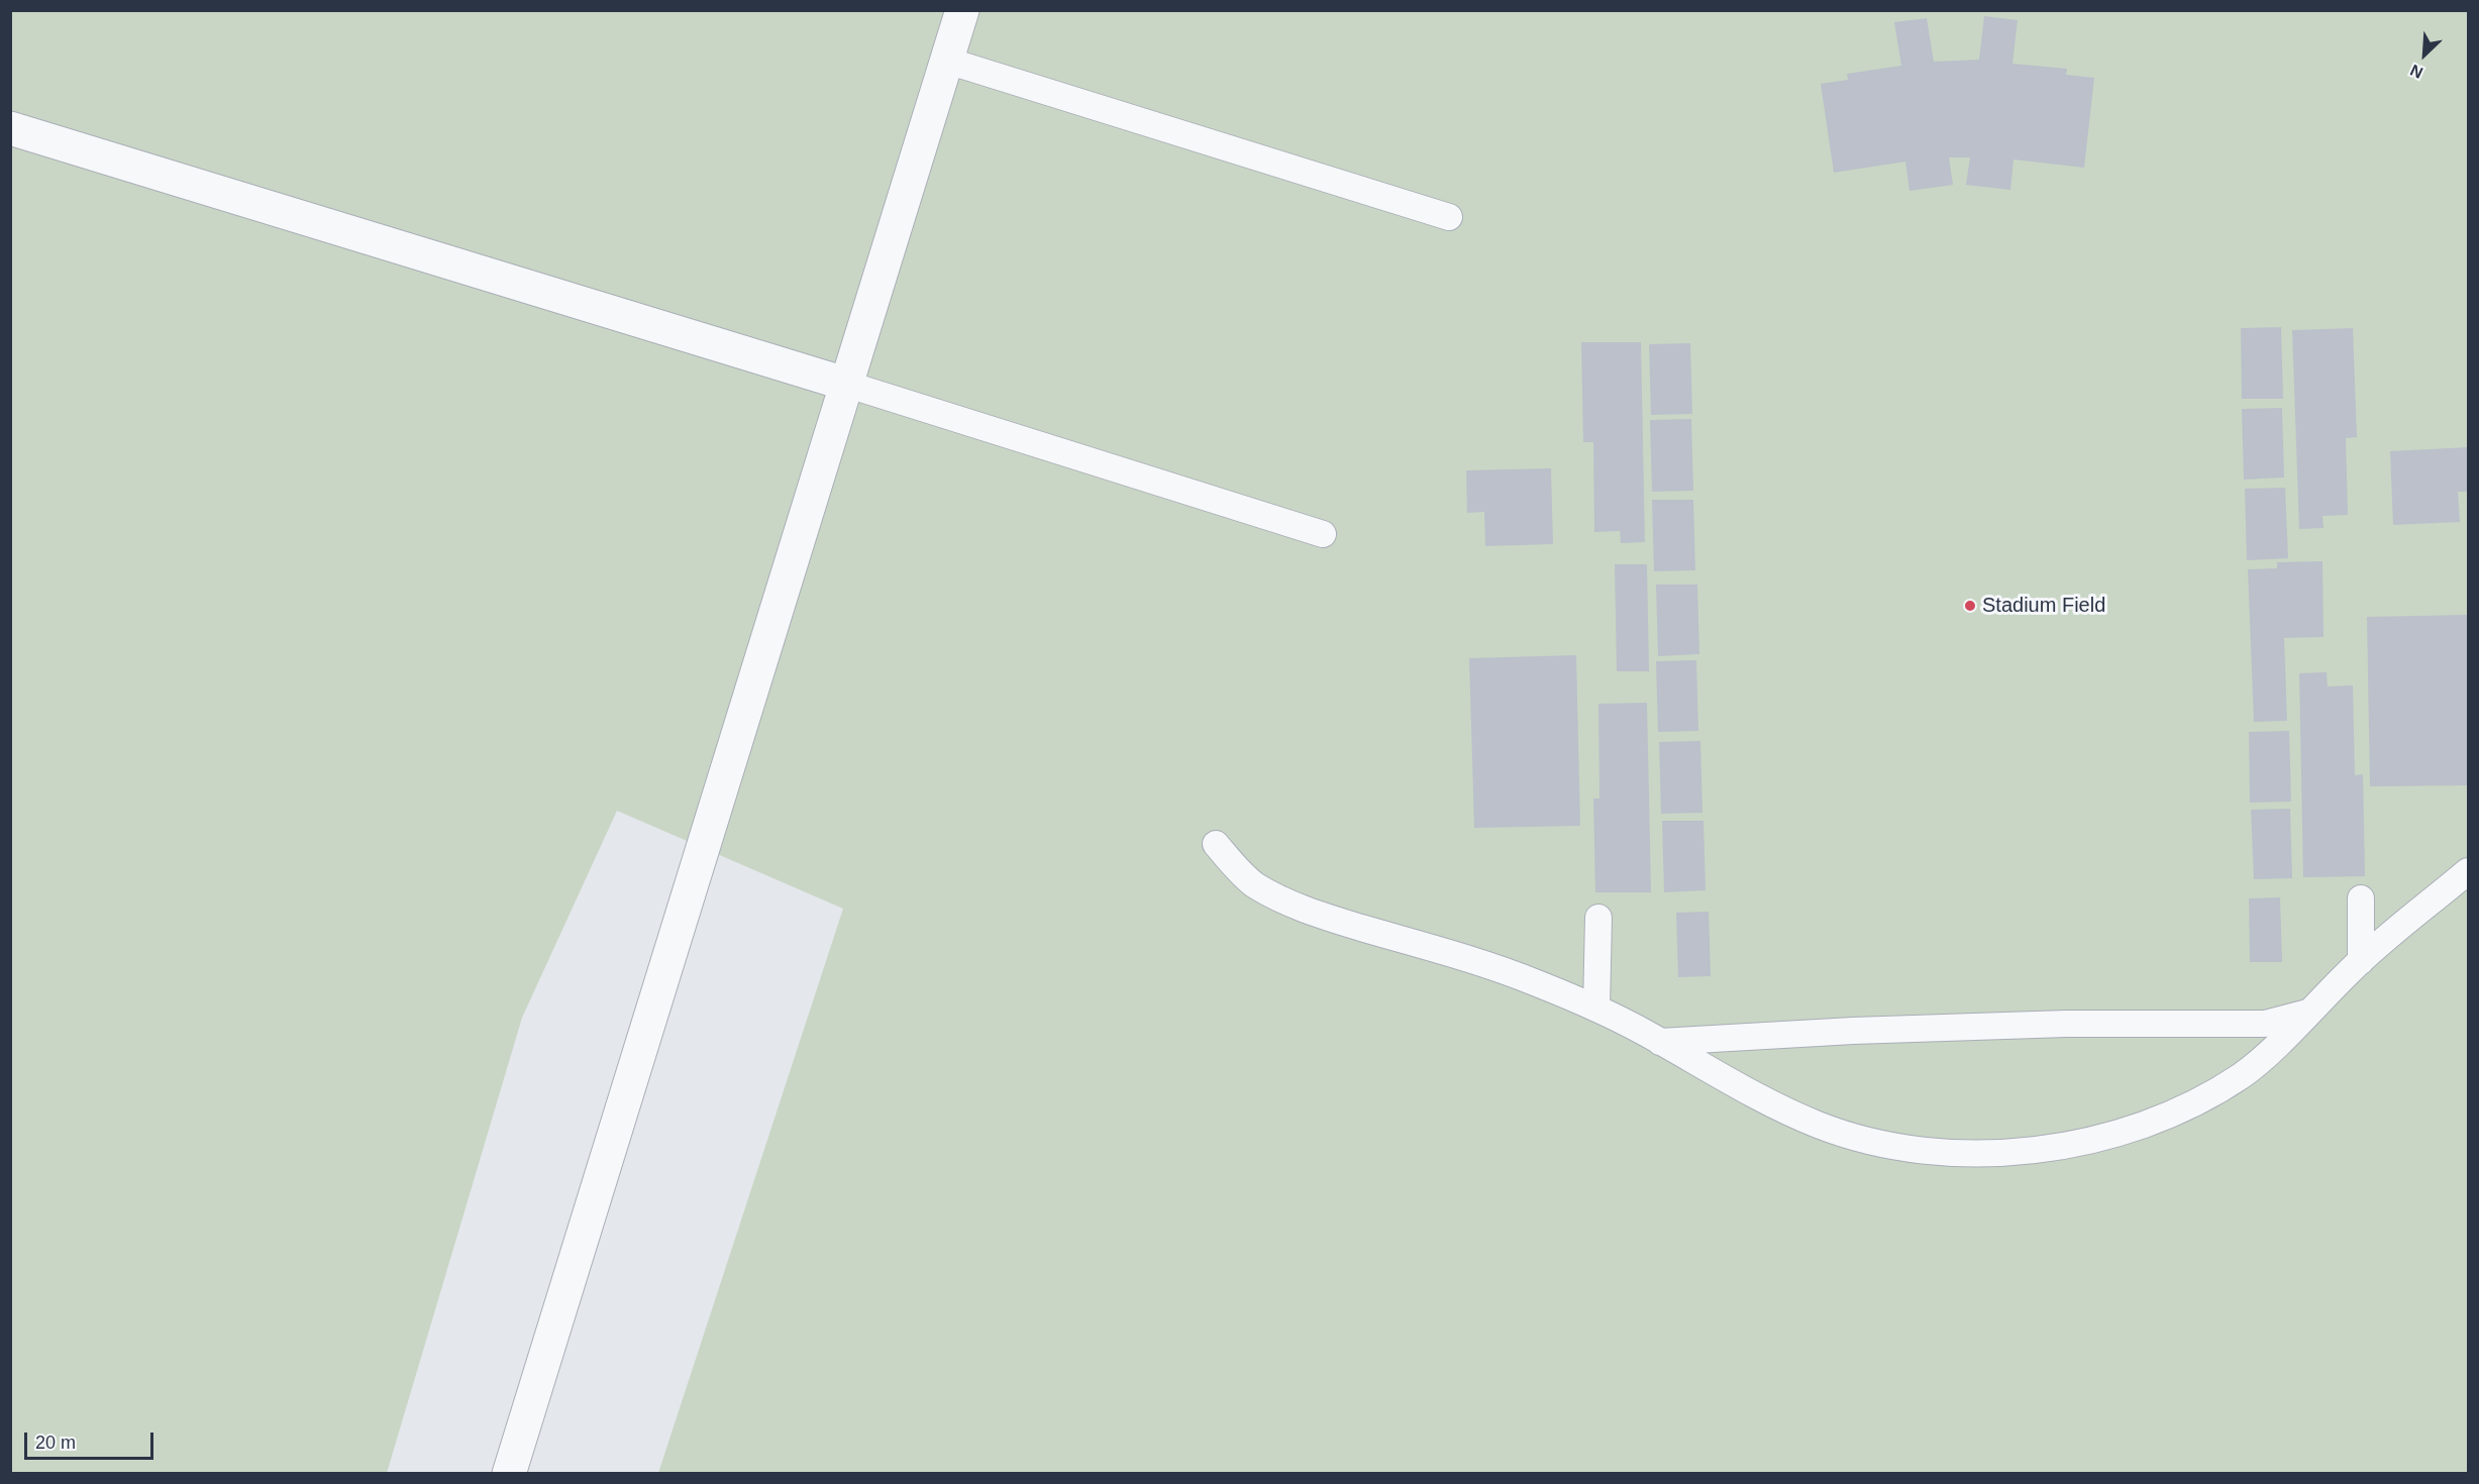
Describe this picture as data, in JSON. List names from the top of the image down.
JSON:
{
  "places": ["Stadium Field"],
  "scale_bar": "20 m",
  "north": "bottom left"
}
